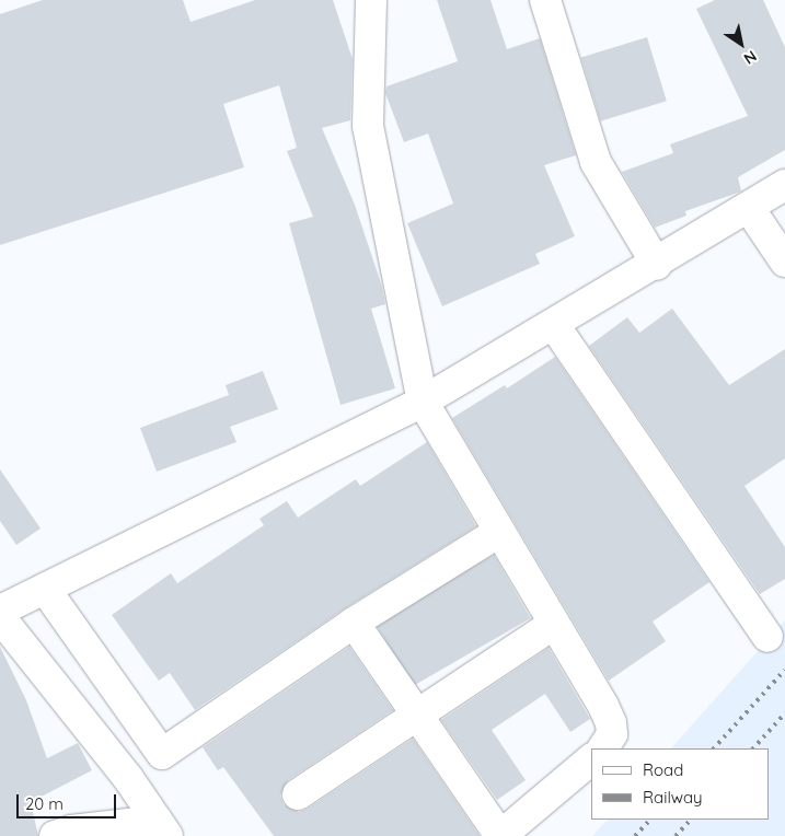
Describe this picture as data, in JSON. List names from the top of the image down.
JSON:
{
  "legend": ["Road", "Railway"],
  "scale_bar": "20 m",
  "north": "bottom right"
}
